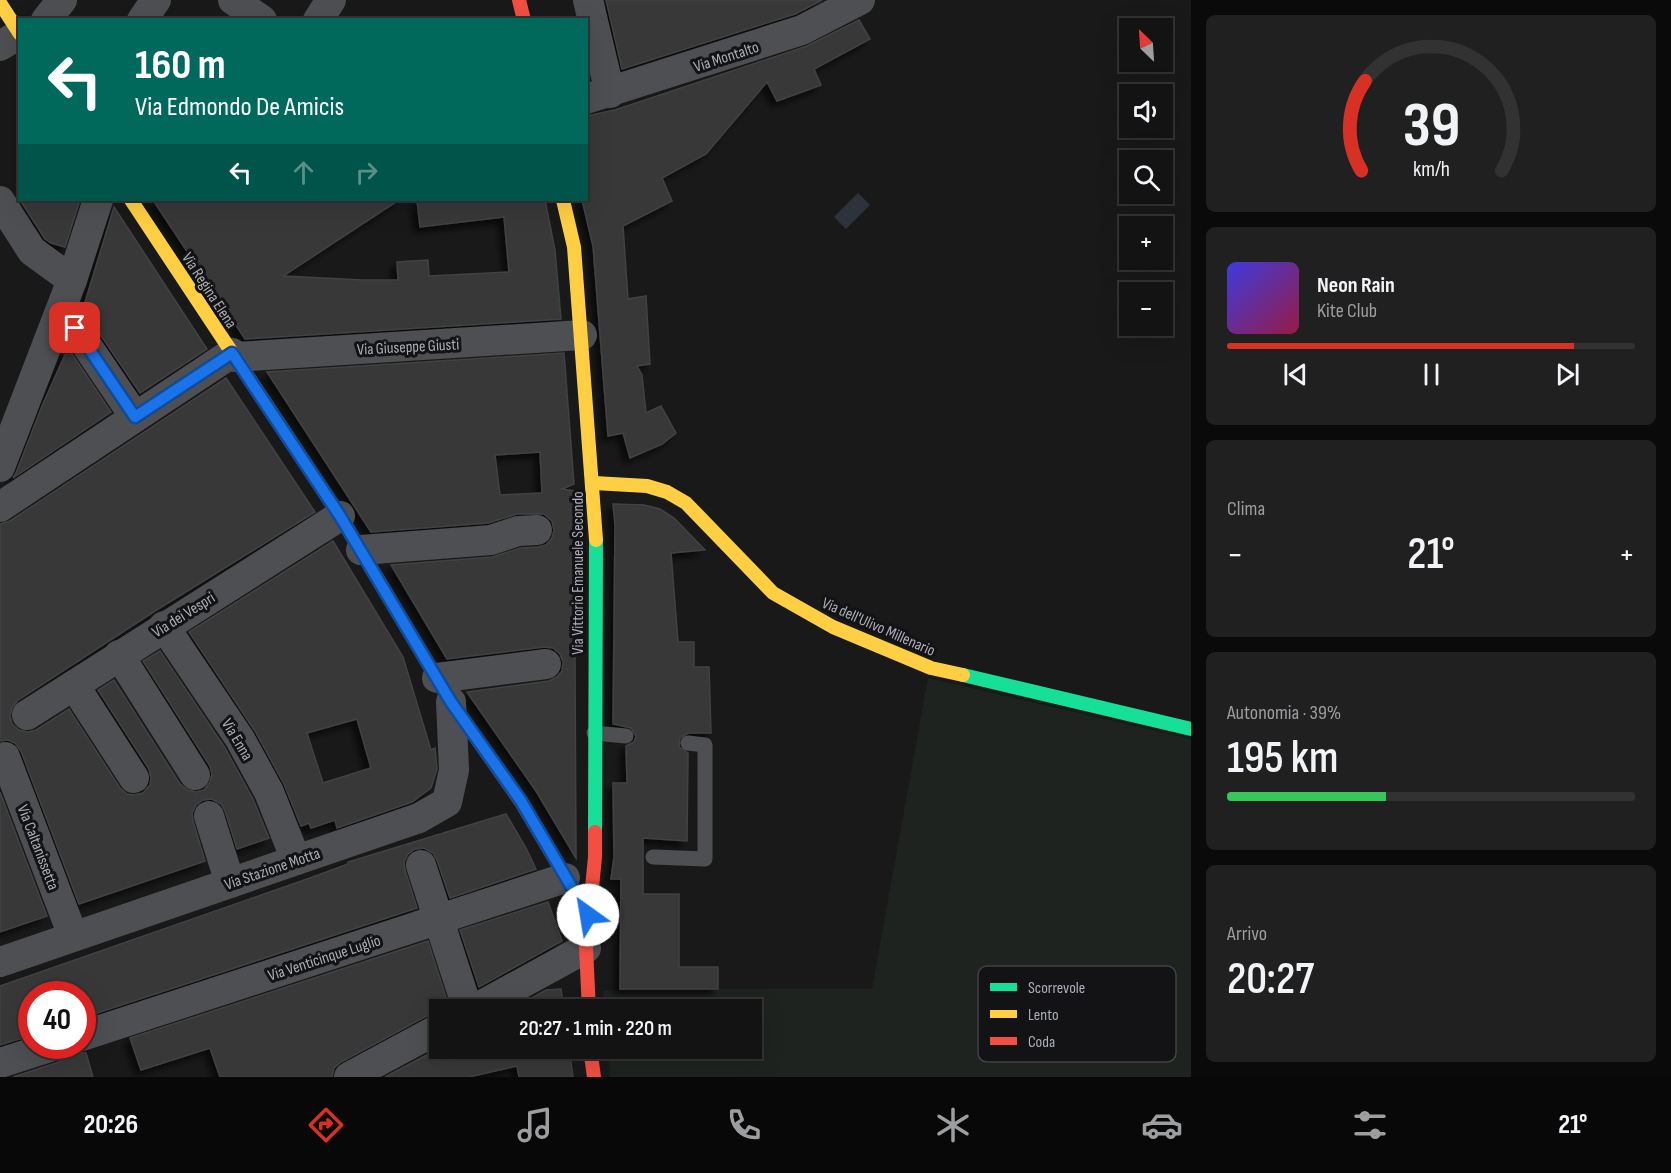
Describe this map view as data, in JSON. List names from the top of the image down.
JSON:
{
  "streets": {
    "street": [
      "Via Montalto",
      "Via Regina Elena",
      "Via Giuseppe Giusti",
      "Via Vittorio Emanuele Secondo",
      "Via dei Vespri",
      "Via dell'Ulivo Millenario",
      "Via Enna",
      "Via Caltanissetta",
      "Via Stazione Motta",
      "Via Venticinque Luglio"
    ]
  },
  "crossings": [
    ["Via Regina Elena", "Via Giuseppe Giusti"],
    ["Via Regina Elena", "Via Vittorio Emanuele Secondo"],
    ["Via Regina Elena", "Via dei Vespri"],
    ["Via Regina Elena", "Via Stazione Motta"],
    ["Via Regina Elena", "Via Venticinque Luglio"],
    ["Via Giuseppe Giusti", "Via Vittorio Emanuele Secondo"],
    ["Via Vittorio Emanuele Secondo", "Via dell'Ulivo Millenario"],
    ["Via dei Vespri", "Via Enna"],
    ["Via Enna", "Via Stazione Motta"],
    ["Via Caltanissetta", "Via Stazione Motta"]
  ],
  "legend": ["Scorrevole", "Lento", "Coda"],
  "north": "top left",
  "page": {
    "map_buttons": ["+", "−"],
    "turn": ["160 m", "Via Edmondo De Amicis"],
    "song": ["Neon Rain", "Kite Club"],
    "tile": [
      "Clima",
      ["Autonomia · 39%", "195 km"],
      ["Arrivo", "20:27"]
    ],
    "heat": ["−", "21°", "+"],
    "limit": "40",
    "trip": "20:27 · 1 min · 220 m",
    "tabs": ["20:26", "21°"],
    "gauge": ["39", "km/h"]
  }
}
